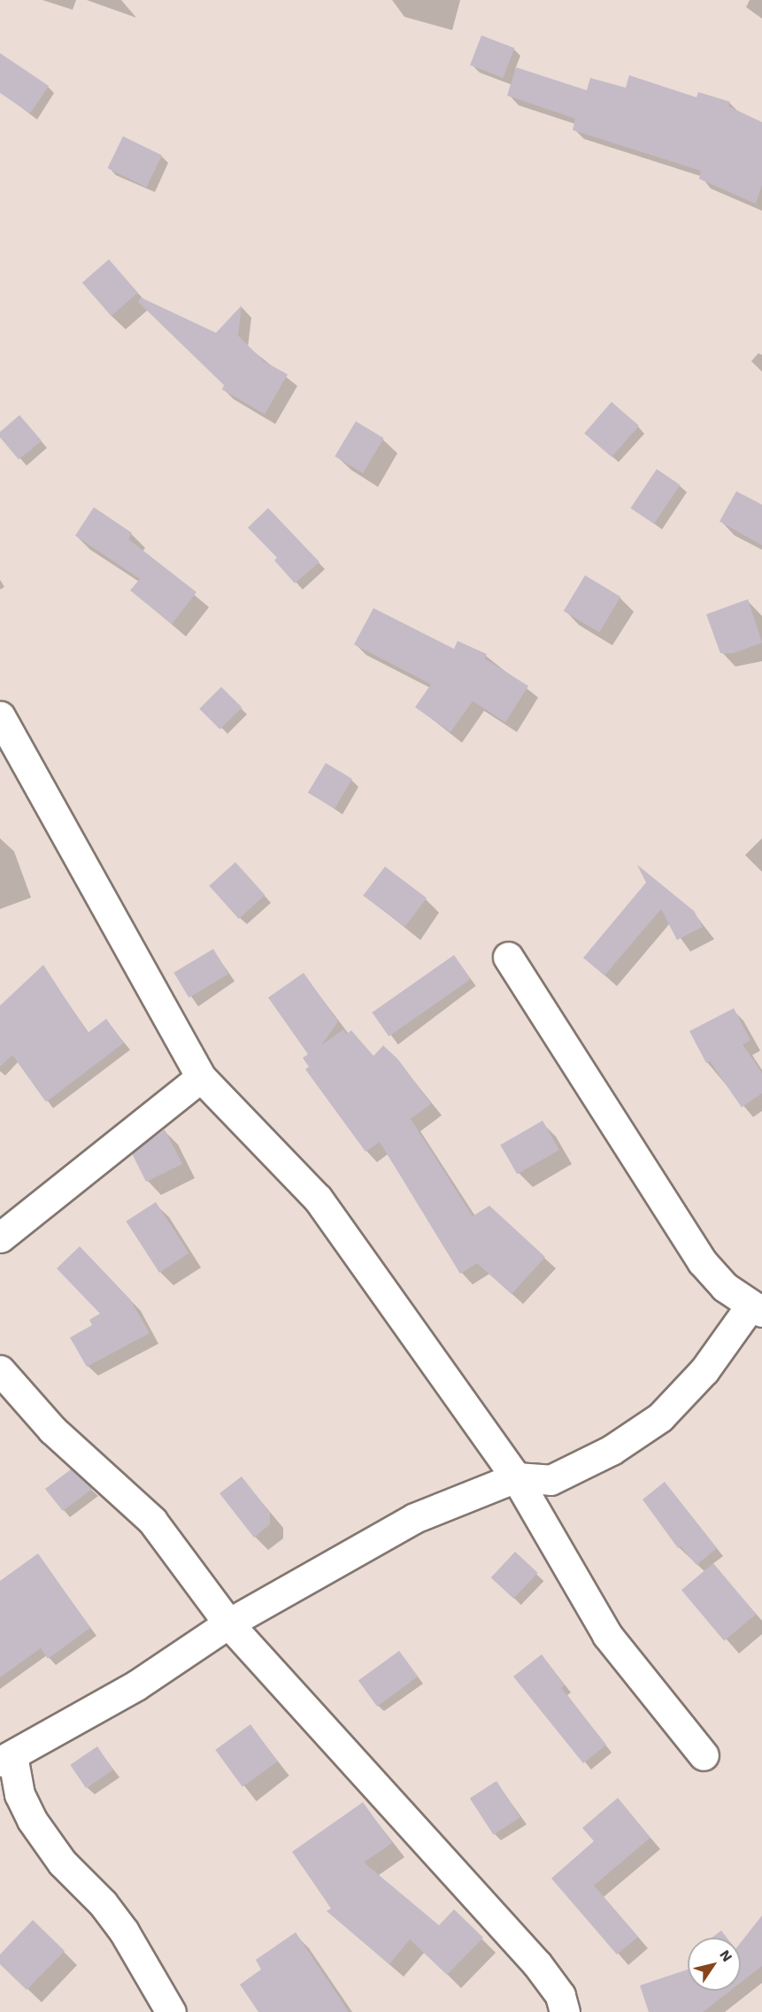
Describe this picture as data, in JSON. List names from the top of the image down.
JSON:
{
  "north": "top right"
}
